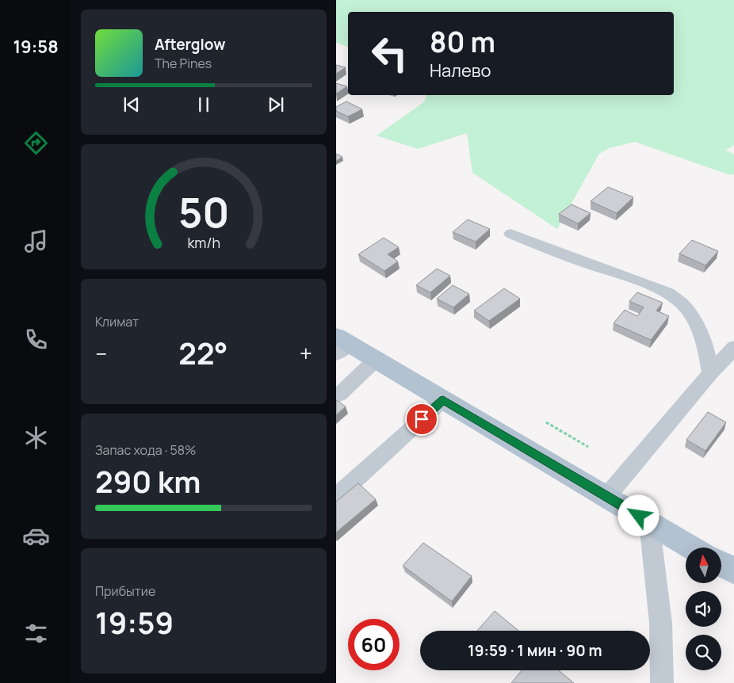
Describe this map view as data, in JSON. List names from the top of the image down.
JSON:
{
  "north": "top",
  "page": {
    "tabs": "19:58",
    "turn": ["80 m", "Налево"],
    "song": ["Afterglow", "The Pines"],
    "tile": [
      "Климат",
      ["Запас хода · 58%", "290 km"],
      ["Прибытие", "19:59"]
    ],
    "heat": ["−", "22°", "+"],
    "limit": "60",
    "trip": "19:59 · 1 мин · 90 m",
    "gauge": ["50", "km/h"]
  }
}
